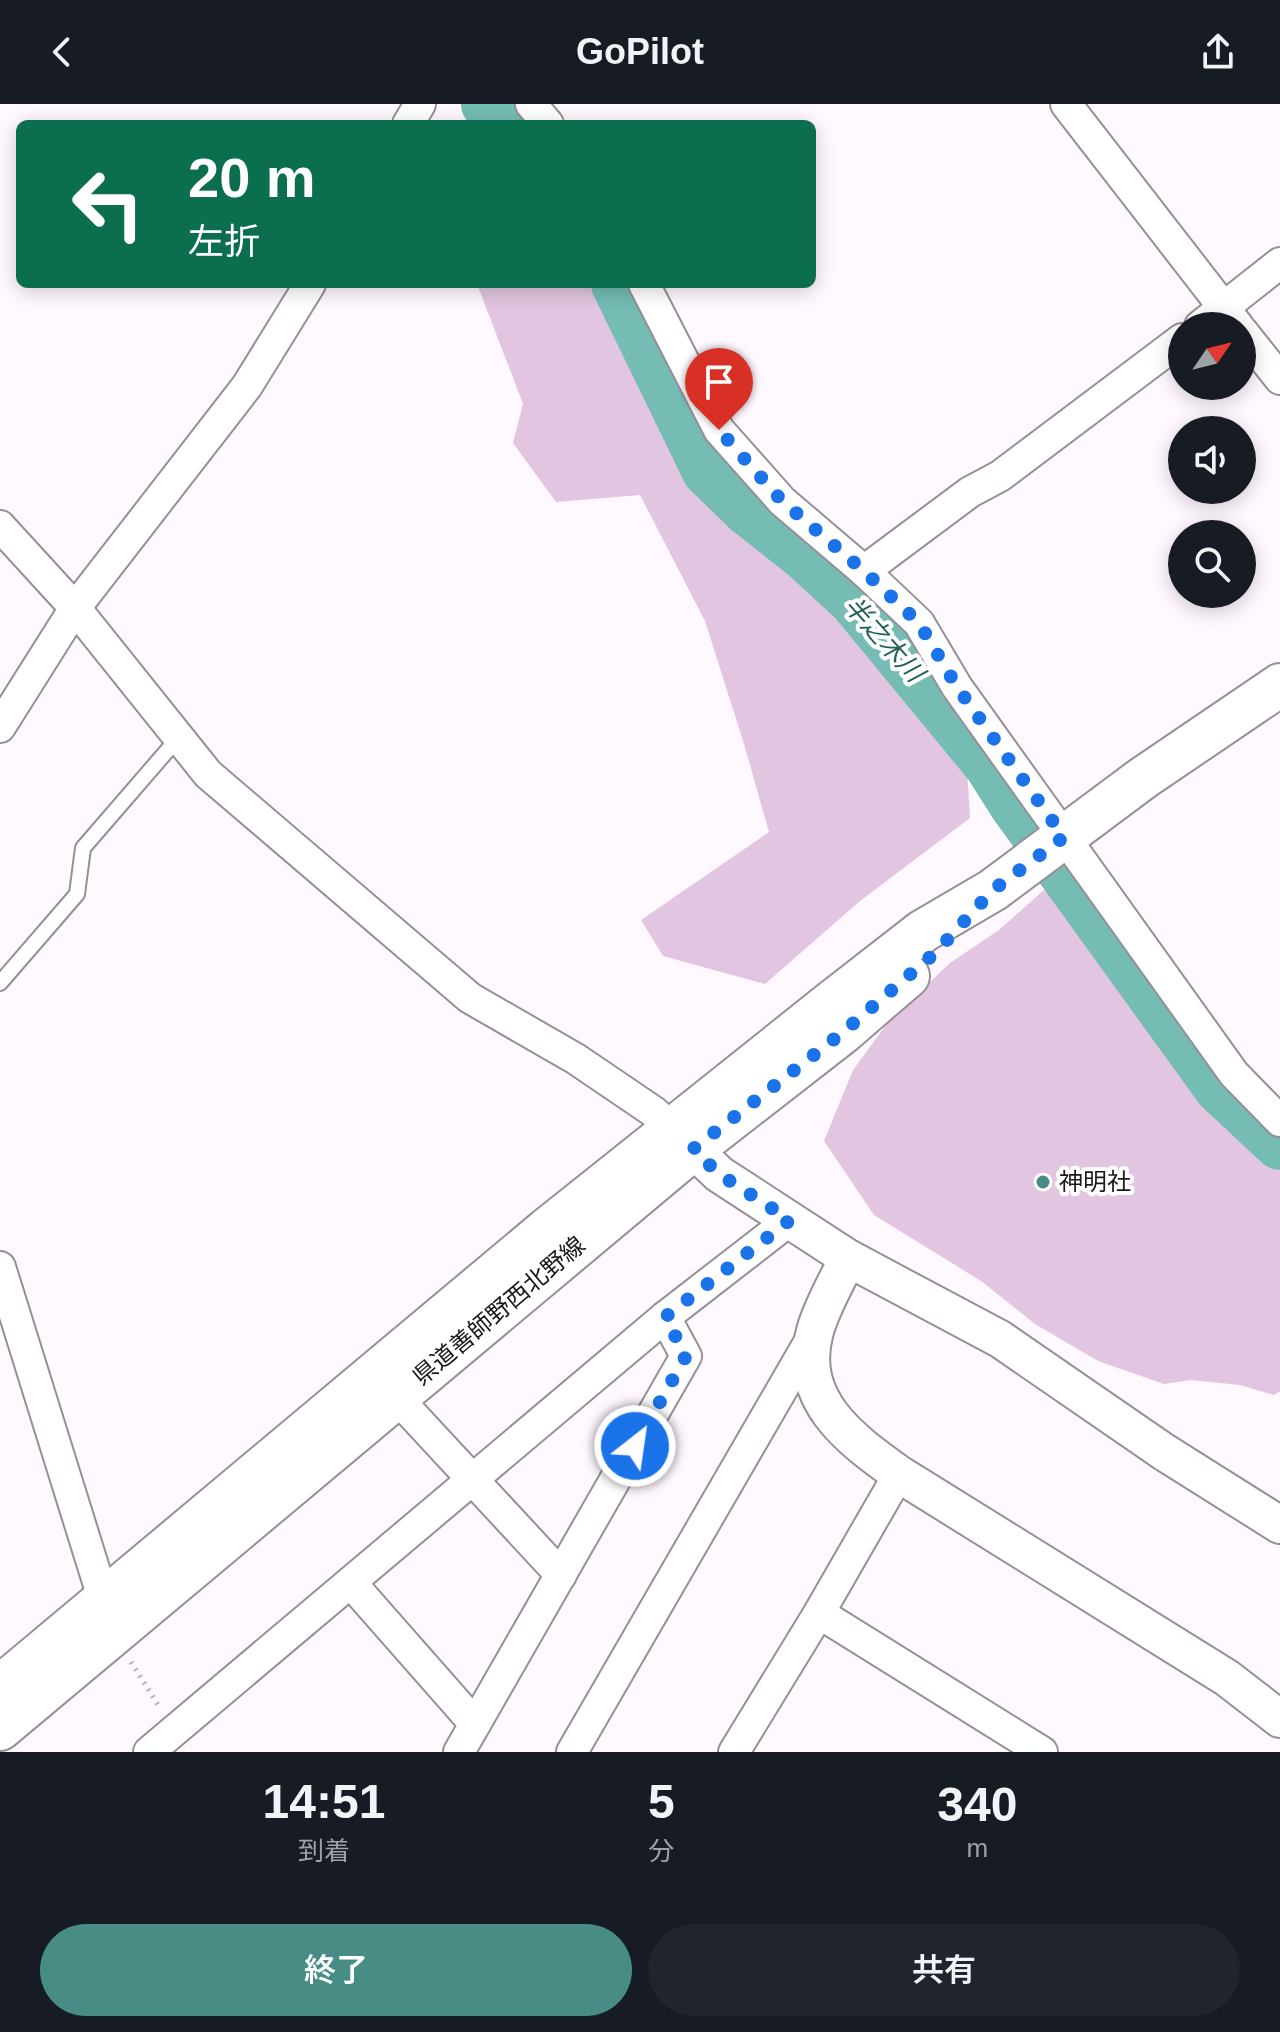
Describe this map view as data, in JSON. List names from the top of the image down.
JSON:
{
  "streets": {
    "main road": ["県道善師野西北野線"]
  },
  "water": ["半之木川"],
  "places": ["神明社"],
  "north": "top right",
  "page": {
    "header": "GoPilot",
    "turn": ["20 m", "左折"],
    "eta": [
      "14:51",
      "到着",
      "5",
      "分",
      "340",
      "m"
    ],
    "buttons": ["終了", "共有"]
  }
}
